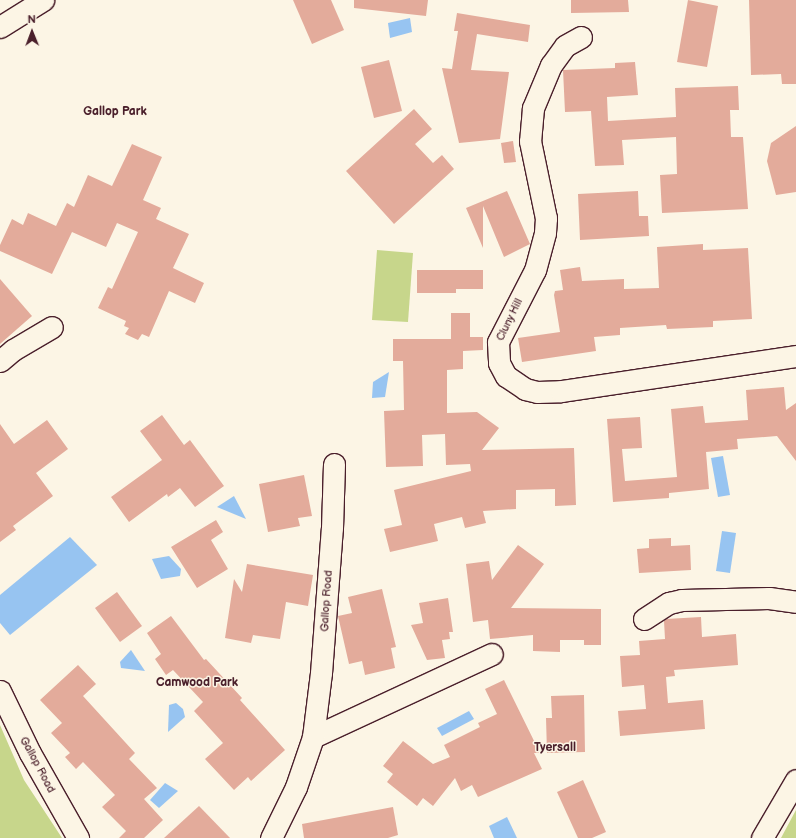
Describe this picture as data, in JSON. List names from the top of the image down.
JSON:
{
  "streets": {
    "street": ["Cluny Hill", "Gallop Road"]
  },
  "districts": ["Gallop Park", "Camwood Park", "Tyersall"],
  "north": "top"
}
